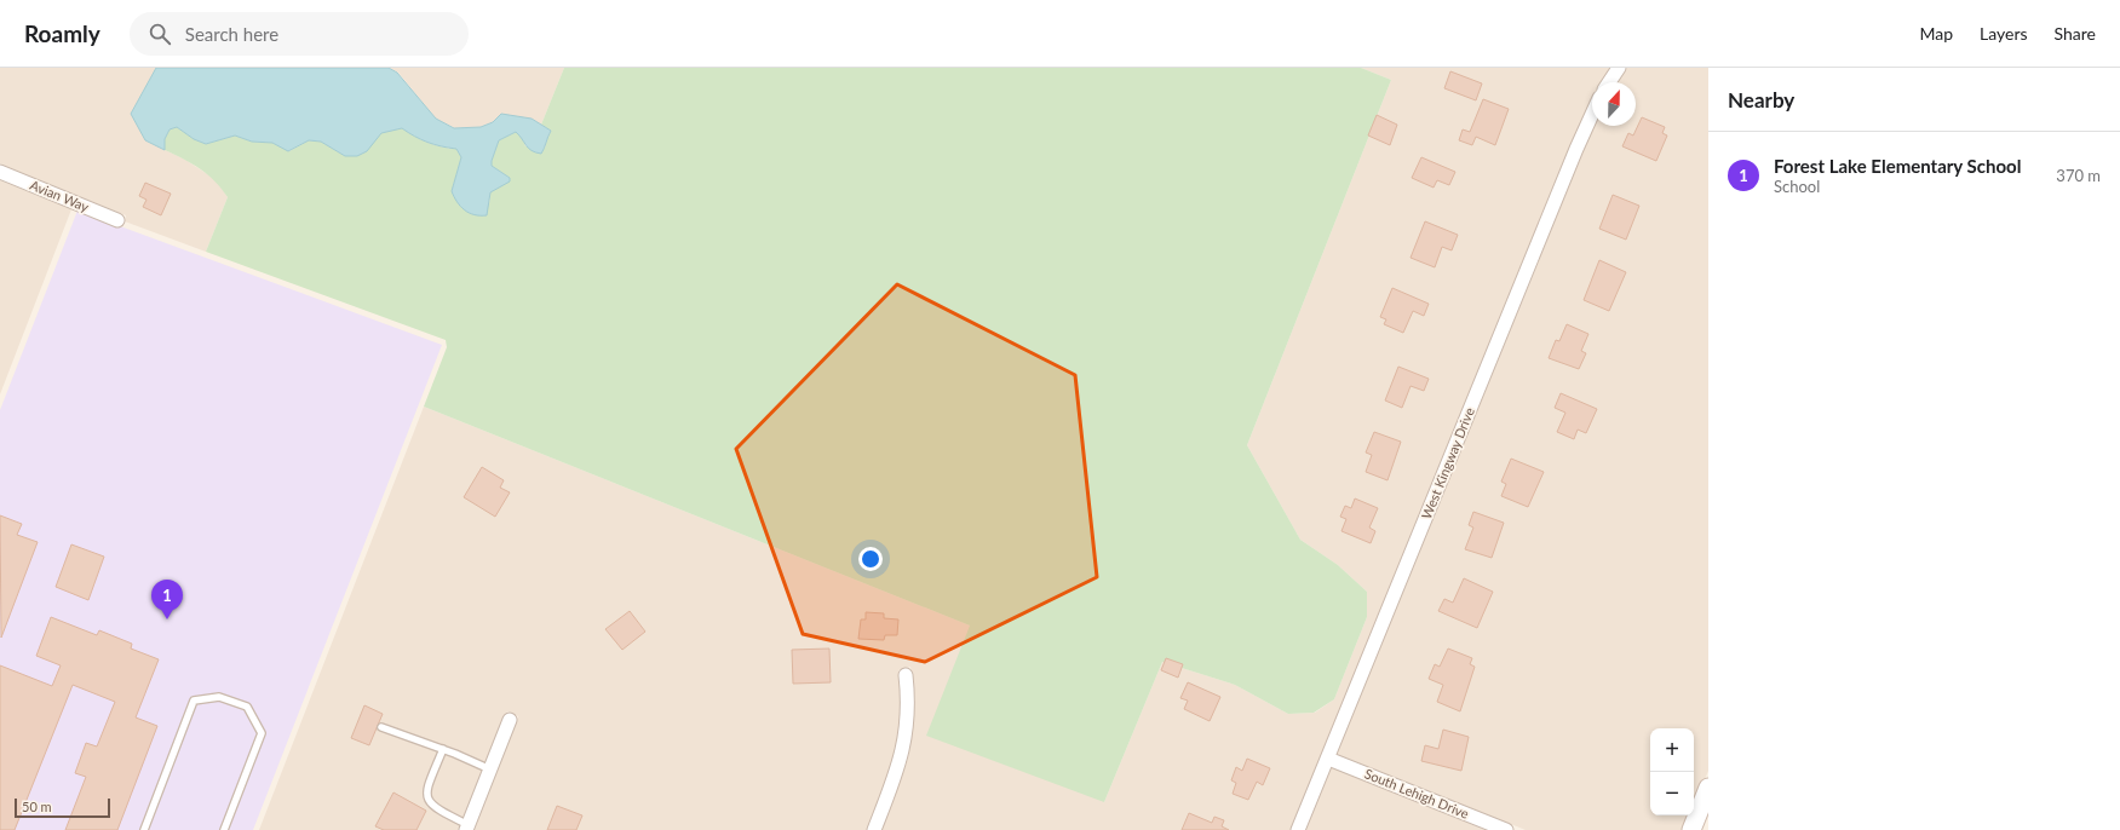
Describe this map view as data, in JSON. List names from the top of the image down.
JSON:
{
  "streets": {
    "street": ["Avian Way", "West Kingway Drive", "South Lehigh Drive"]
  },
  "crossings": [
    ["West Kingway Drive", "South Lehigh Drive"]
  ],
  "scale_bar": "50 m",
  "north": "top",
  "page": {
    "header": "Roamly",
    "search": "Search here",
    "nav": ["Map", "Layers", "Share"],
    "heading": "Nearby",
    "list": [
      {
        "mark": "1",
        "name": "Forest Lake Elementary School",
        "note": "School",
        "value": "370 m"
      }
    ],
    "pins": "1",
    "map_buttons": ["+", "−"],
    "scale": "50 m"
  }
}
